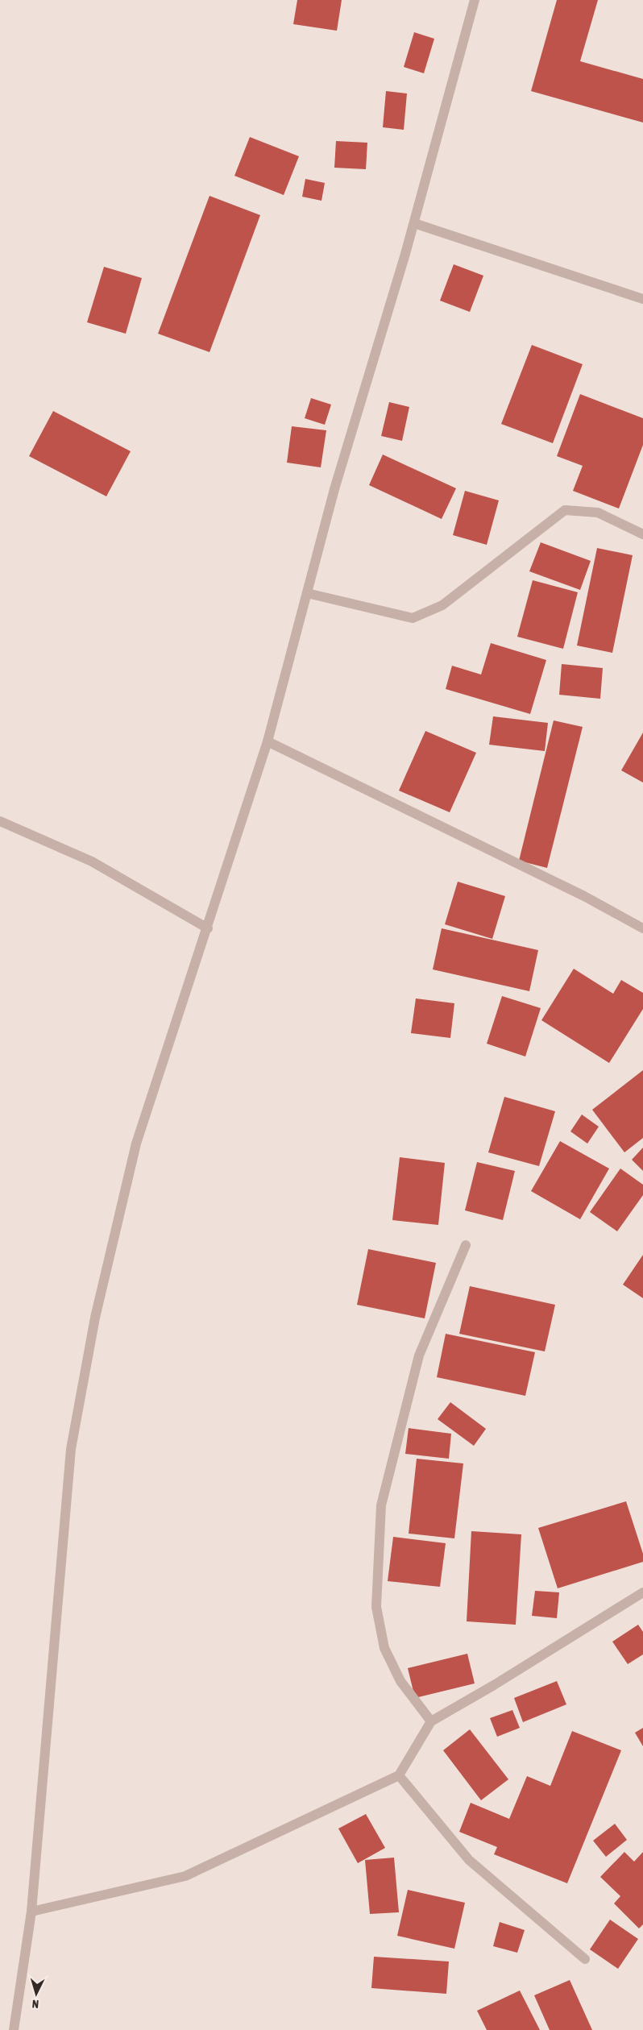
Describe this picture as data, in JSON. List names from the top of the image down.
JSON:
{
  "north": "bottom"
}
